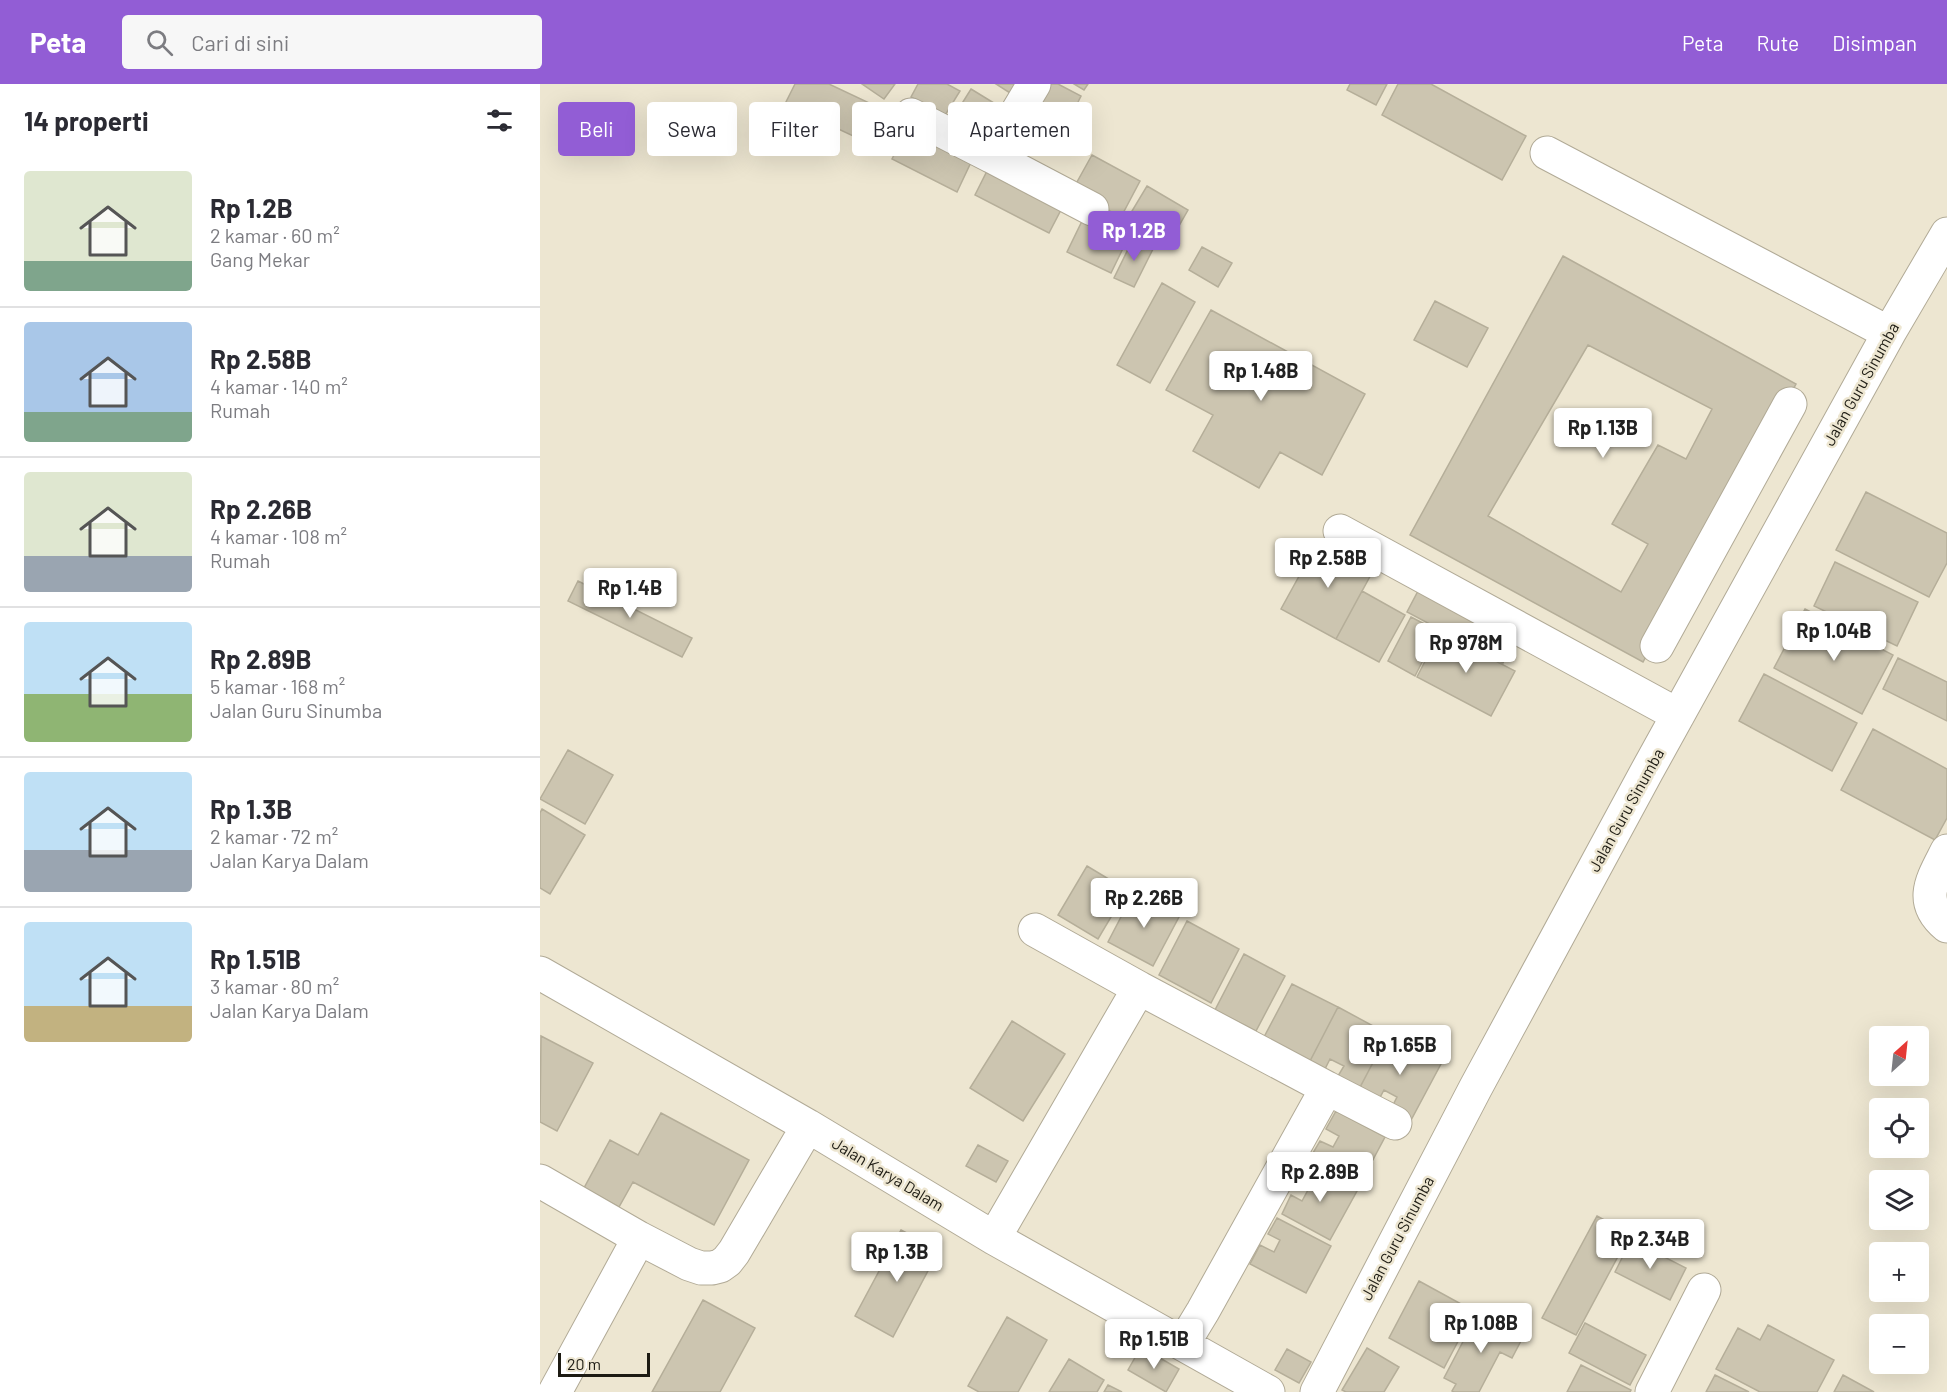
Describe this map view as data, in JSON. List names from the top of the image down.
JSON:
{
  "streets": {
    "street": ["Jalan Guru Sinumba", "Jalan Karya Dalam"]
  },
  "scale_bar": "20 m",
  "north": "top right",
  "page": {
    "header": "Peta",
    "search": "Cari di sini",
    "nav": ["Peta", "Rute", "Disimpan"],
    "heading": "14 properti",
    "chip": [
      "Beli",
      "Sewa",
      "Filter",
      "Baru",
      "Apartemen"
    ],
    "list": [
      {
        "name": "Rp 1.2B",
        "note": "2 kamar · 60 m² · Gang Mekar"
      },
      {
        "name": "Rp 2.58B",
        "note": "4 kamar · 140 m² · Rumah"
      },
      {
        "name": "Rp 2.26B",
        "note": "4 kamar · 108 m² · Rumah"
      },
      {
        "name": "Rp 2.89B",
        "note": "5 kamar · 168 m² · Jalan Guru Sinumba"
      },
      {
        "name": "Rp 1.3B",
        "note": "2 kamar · 72 m² · Jalan Karya Dalam"
      },
      {
        "name": "Rp 1.51B",
        "note": "3 kamar · 80 m² · Jalan Karya Dalam"
      }
    ],
    "price": [
      "Rp 1.2B",
      "Rp 1.48B",
      "Rp 1.13B",
      "Rp 2.58B",
      "Rp 1.4B",
      "Rp 1.04B",
      "Rp 978M",
      "Rp 2.26B",
      "Rp 1.65B",
      "Rp 2.89B",
      "Rp 2.34B",
      "Rp 1.3B",
      "Rp 1.08B",
      "Rp 1.51B"
    ],
    "map_buttons": ["+", "−"],
    "scale": "20 m"
  }
}
